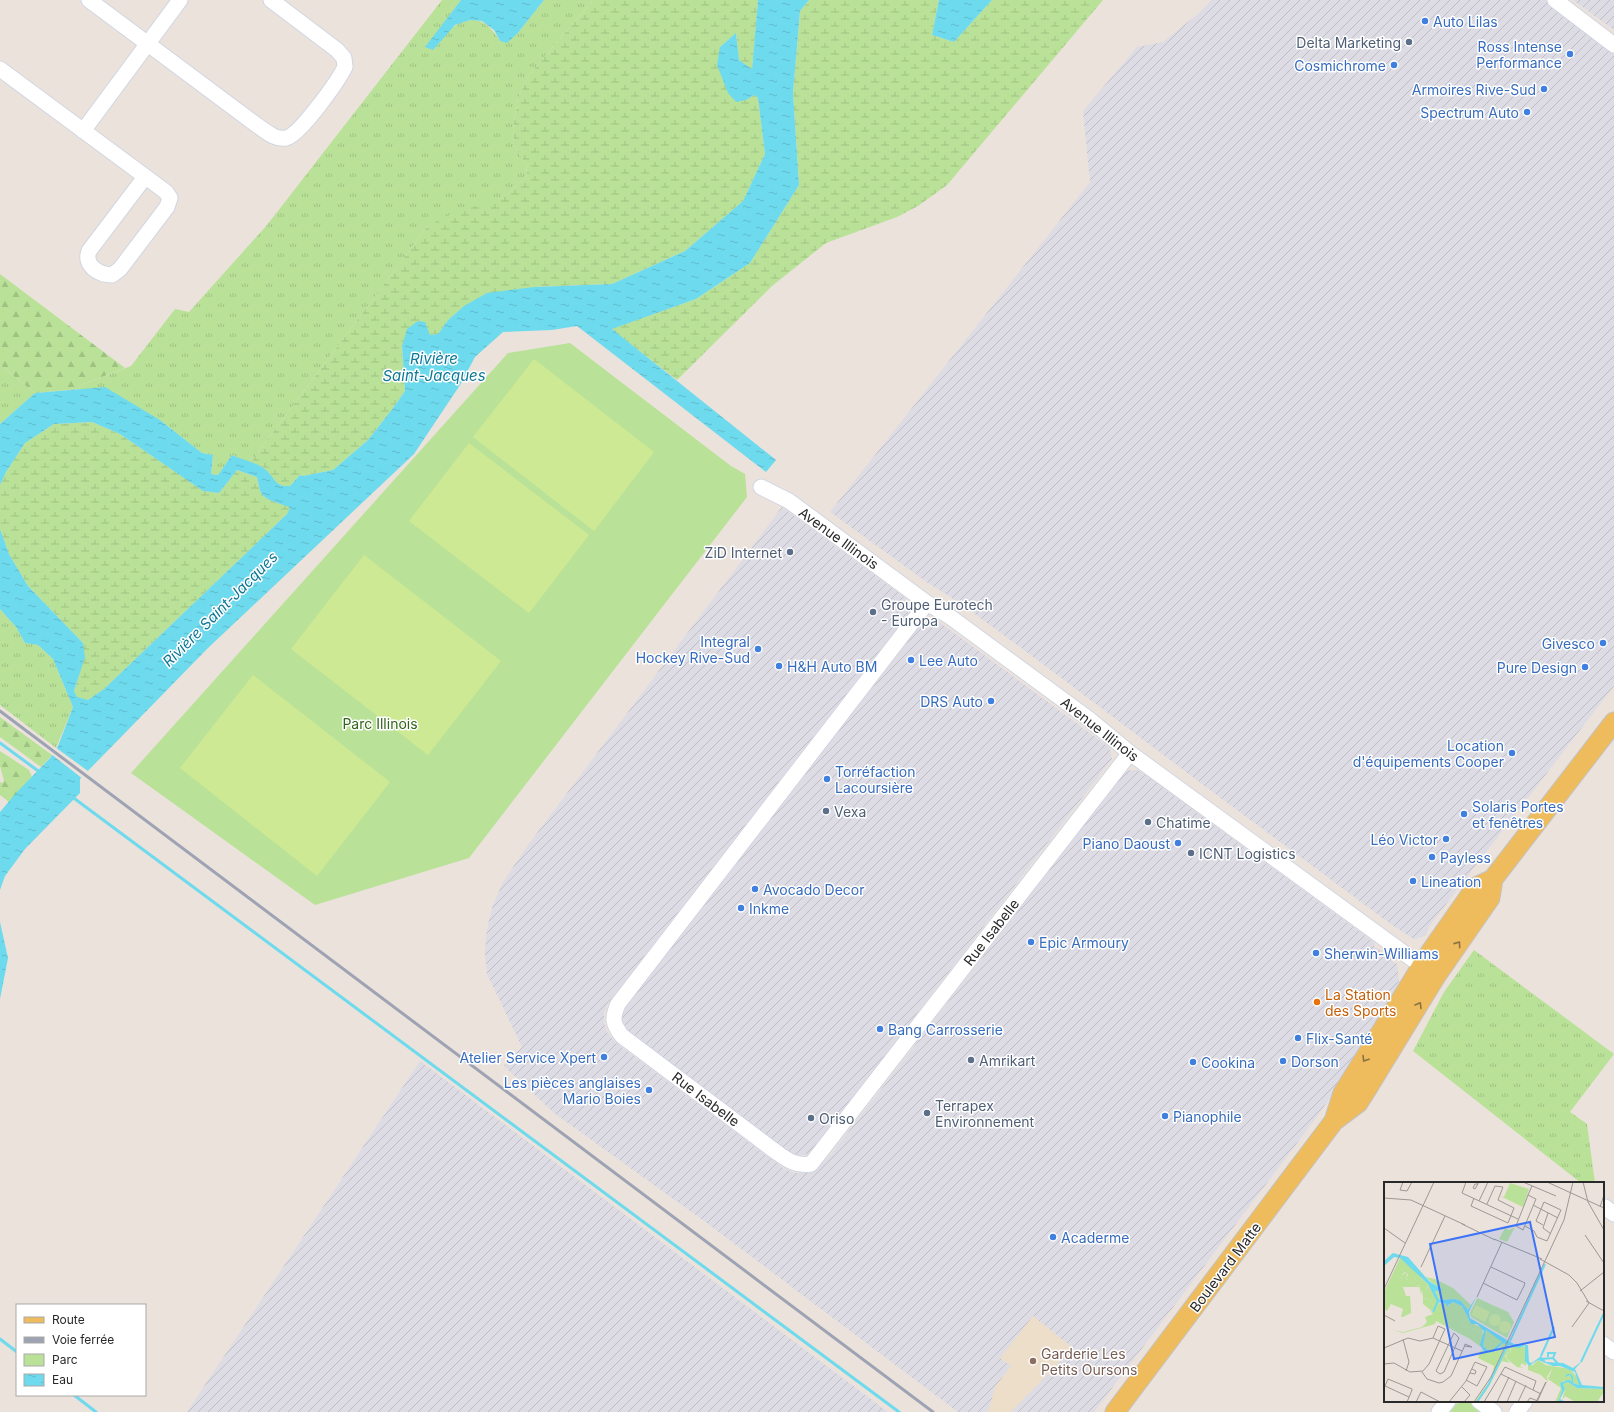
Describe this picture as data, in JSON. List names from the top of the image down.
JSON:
{
  "streets": {
    "main road": ["Boulevard Matte"],
    "street": ["Avenue Illinois", "Rue Isabelle"]
  },
  "crossings": [
    ["Avenue Illinois", "Rue Isabelle"],
    ["Avenue Illinois", "Boulevard Matte"]
  ],
  "water": ["Rivière Saint-Jacques"],
  "parks": ["Parc Illinois"],
  "places": [
    "Auto Lilas",
    "Delta Marketing",
    "Ross Intense Performance",
    "Cosmichrome",
    "Armoires Rive-Sud",
    "Spectrum Auto",
    "ZiD Internet",
    "Groupe Eurotech - Europa",
    "Givesco",
    "Integral Hockey Rive-Sud",
    "Lee Auto",
    "H&H Auto BM",
    "Pure Design",
    "DRS Auto",
    "Location d'équipements Cooper",
    "Torréfaction Lacoursière",
    "Vexa",
    "Solaris Portes et fenêtres",
    "Chatime",
    "Léo Victor",
    "Piano Daoust",
    "ICNT Logistics",
    "Payless",
    "Lineation",
    "Avocado Decor",
    "Inkme",
    "Epic Armoury",
    "Sherwin-Williams",
    "La Station des Sports",
    "Bang Carrosserie",
    "Flix-Santé",
    "Atelier Service Xpert",
    "Amrikart",
    "Dorson",
    "Cookina",
    "Les pièces anglaises Mario Boies",
    "Terrapex Environnement",
    "Pianophile",
    "Oriso",
    "Acaderme",
    "Garderie Les Petits Oursons"
  ],
  "legend": [
    "Route",
    "Voie ferrée",
    "Parc",
    "Eau"
  ]
}
